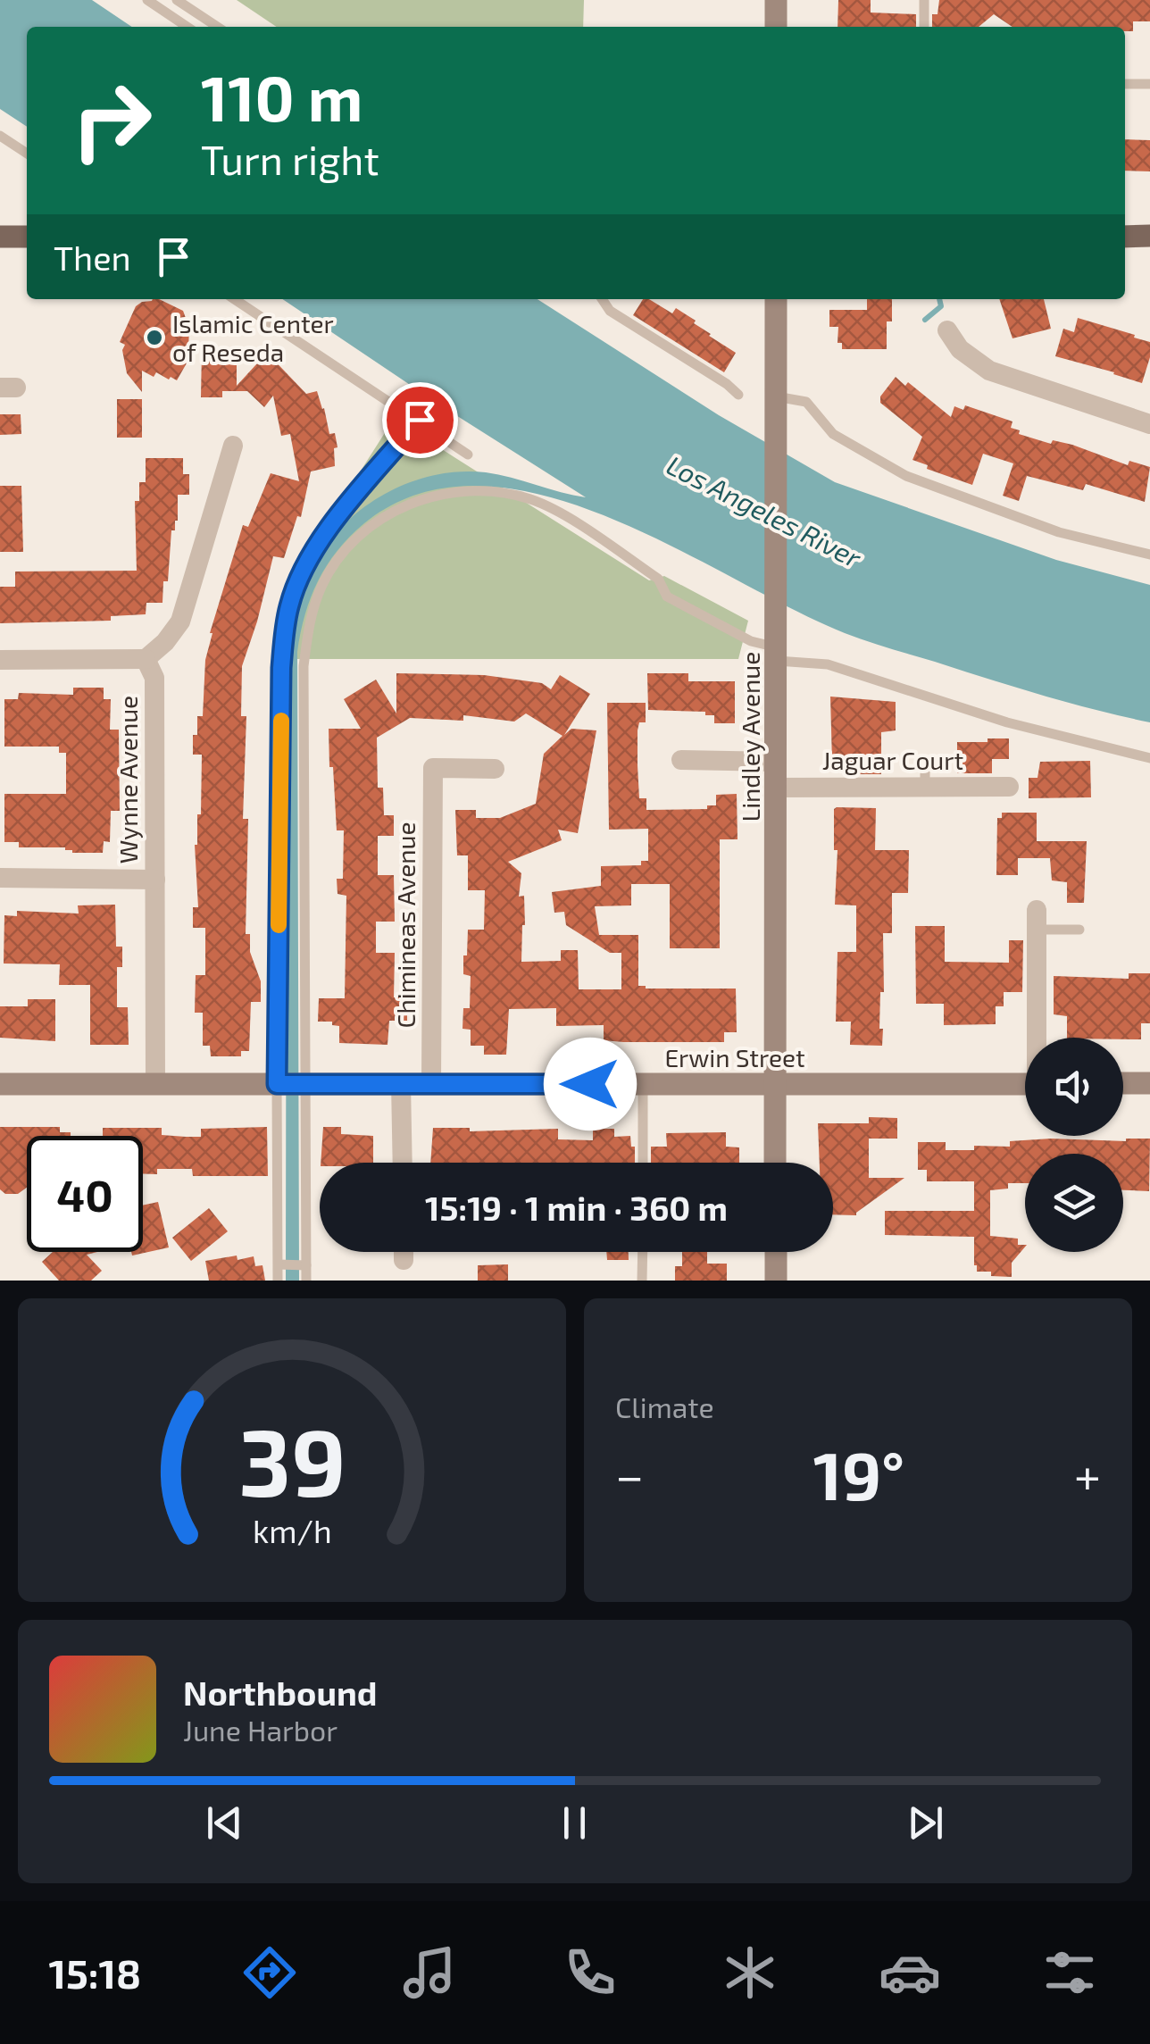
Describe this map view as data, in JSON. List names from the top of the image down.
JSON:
{
  "streets": {
    "street": [
      "Lindley Avenue",
      "Jaguar Court",
      "Wynne Avenue",
      "Chimineas Avenue",
      "Erwin Street"
    ]
  },
  "crossings": [
    ["Lindley Avenue", "Jaguar Court"],
    ["Lindley Avenue", "Erwin Street"],
    ["Wynne Avenue", "Erwin Street"],
    ["Chimineas Avenue", "Erwin Street"]
  ],
  "water": ["Los Angeles River"],
  "places": ["Islamic Center of Reseda"],
  "page": {
    "turn": ["110 m", "Turn right"],
    "then": "Then",
    "limit": "40",
    "trip": "15:19 · 1 min · 360 m",
    "tile": "Climate",
    "heat": ["−", "19°", "+"],
    "song": ["Northbound", "June Harbor"],
    "tabs": "15:18",
    "gauge": ["39", "km/h"]
  }
}
